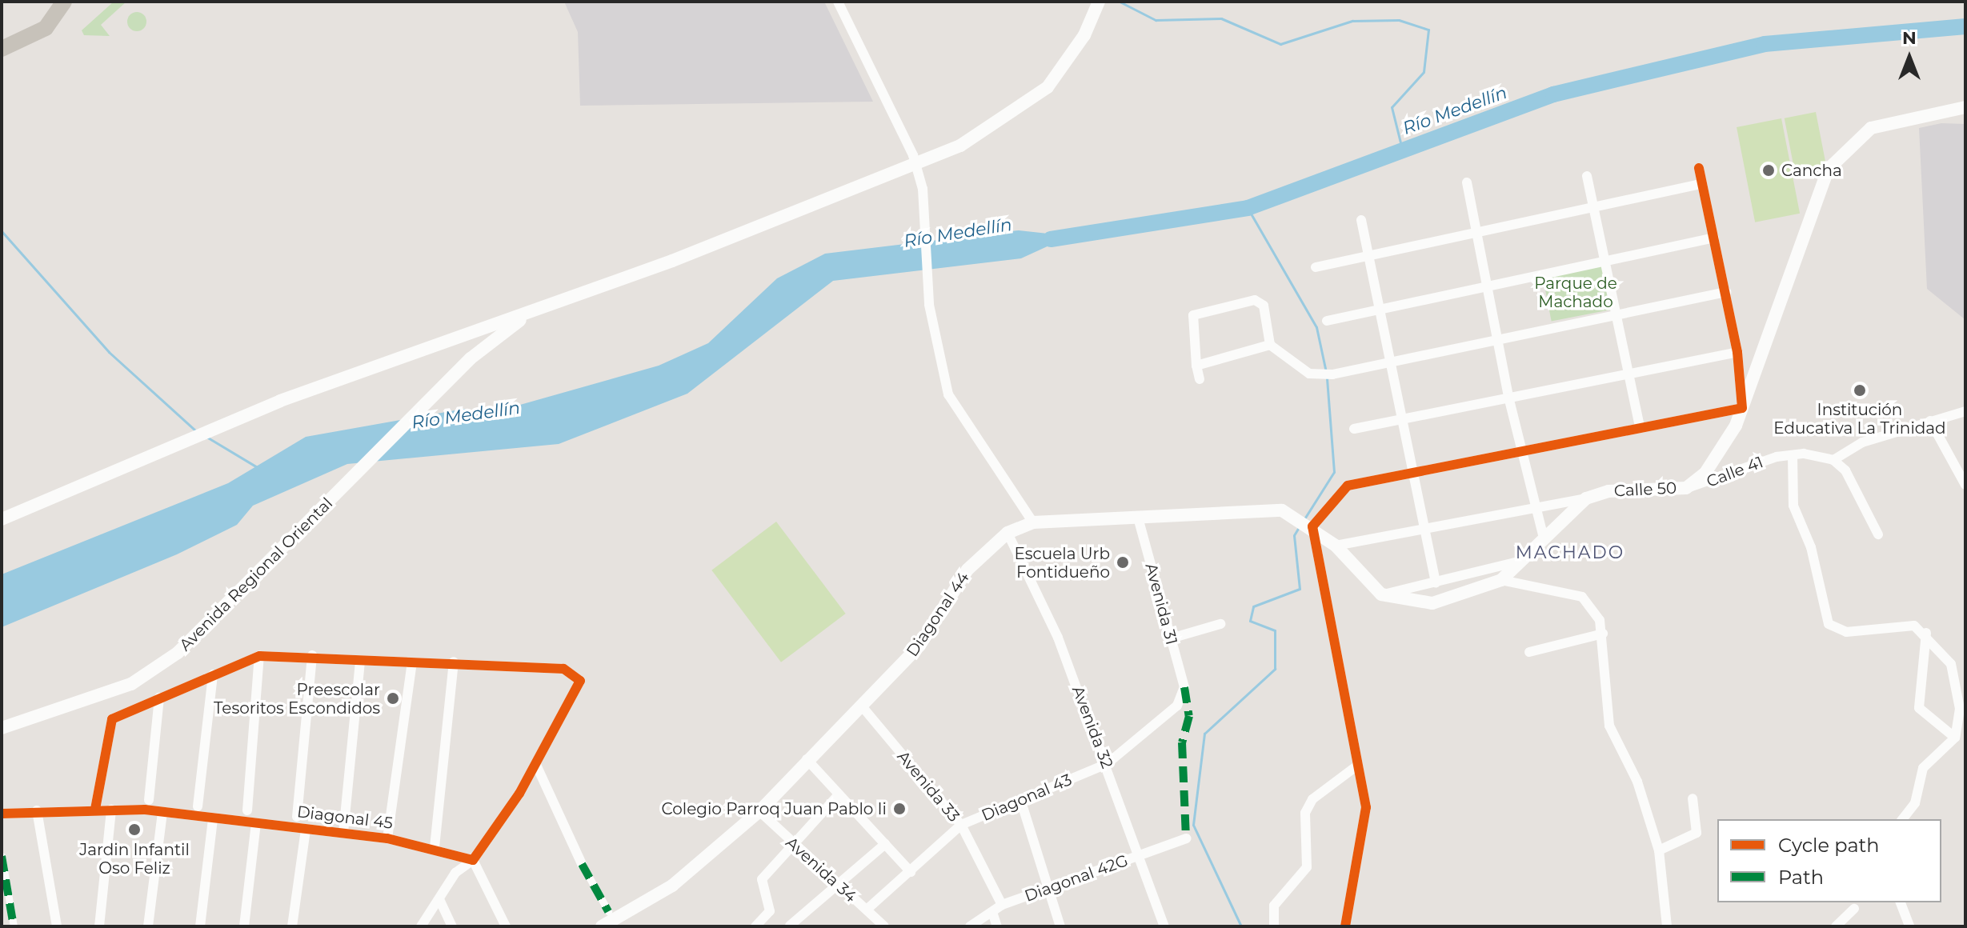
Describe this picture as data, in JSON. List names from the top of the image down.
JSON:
{
  "streets": {
    "main road": ["Calle 50", "Avenida Regional Oriental", "Diagonal 44"],
    "street": [
      "Calle 41",
      "Avenida 31",
      "Avenida 32",
      "Avenida 33",
      "Diagonal 43",
      "Diagonal 45",
      "Avenida 34",
      "Diagonal 42G"
    ]
  },
  "crossings": [
    ["Calle 41", "Calle 50"],
    ["Avenida 31", "Diagonal 44"],
    ["Avenida 31", "Diagonal 43"],
    ["Diagonal 44", "Avenida 32"],
    ["Diagonal 44", "Avenida 33"],
    ["Diagonal 44", "Avenida 34"],
    ["Avenida 32", "Diagonal 43"],
    ["Avenida 32", "Diagonal 42G"],
    ["Avenida 33", "Diagonal 43"],
    ["Avenida 33", "Diagonal 42G"],
    ["Diagonal 43", "Avenida 34"]
  ],
  "districts": ["MACHADO"],
  "water": ["Río Medellín"],
  "parks": ["Parque de Machado"],
  "places": [
    "Cancha",
    "Institución Educativa La Trinidad",
    "Escuela Urb Fontidueño",
    "Preescolar Tesoritos Escondidos",
    "Colegio Parroq Juan Pablo Ii",
    "Jardin Infantil Oso Feliz"
  ],
  "legend": ["Cycle path", "Path"],
  "north": "top"
}
